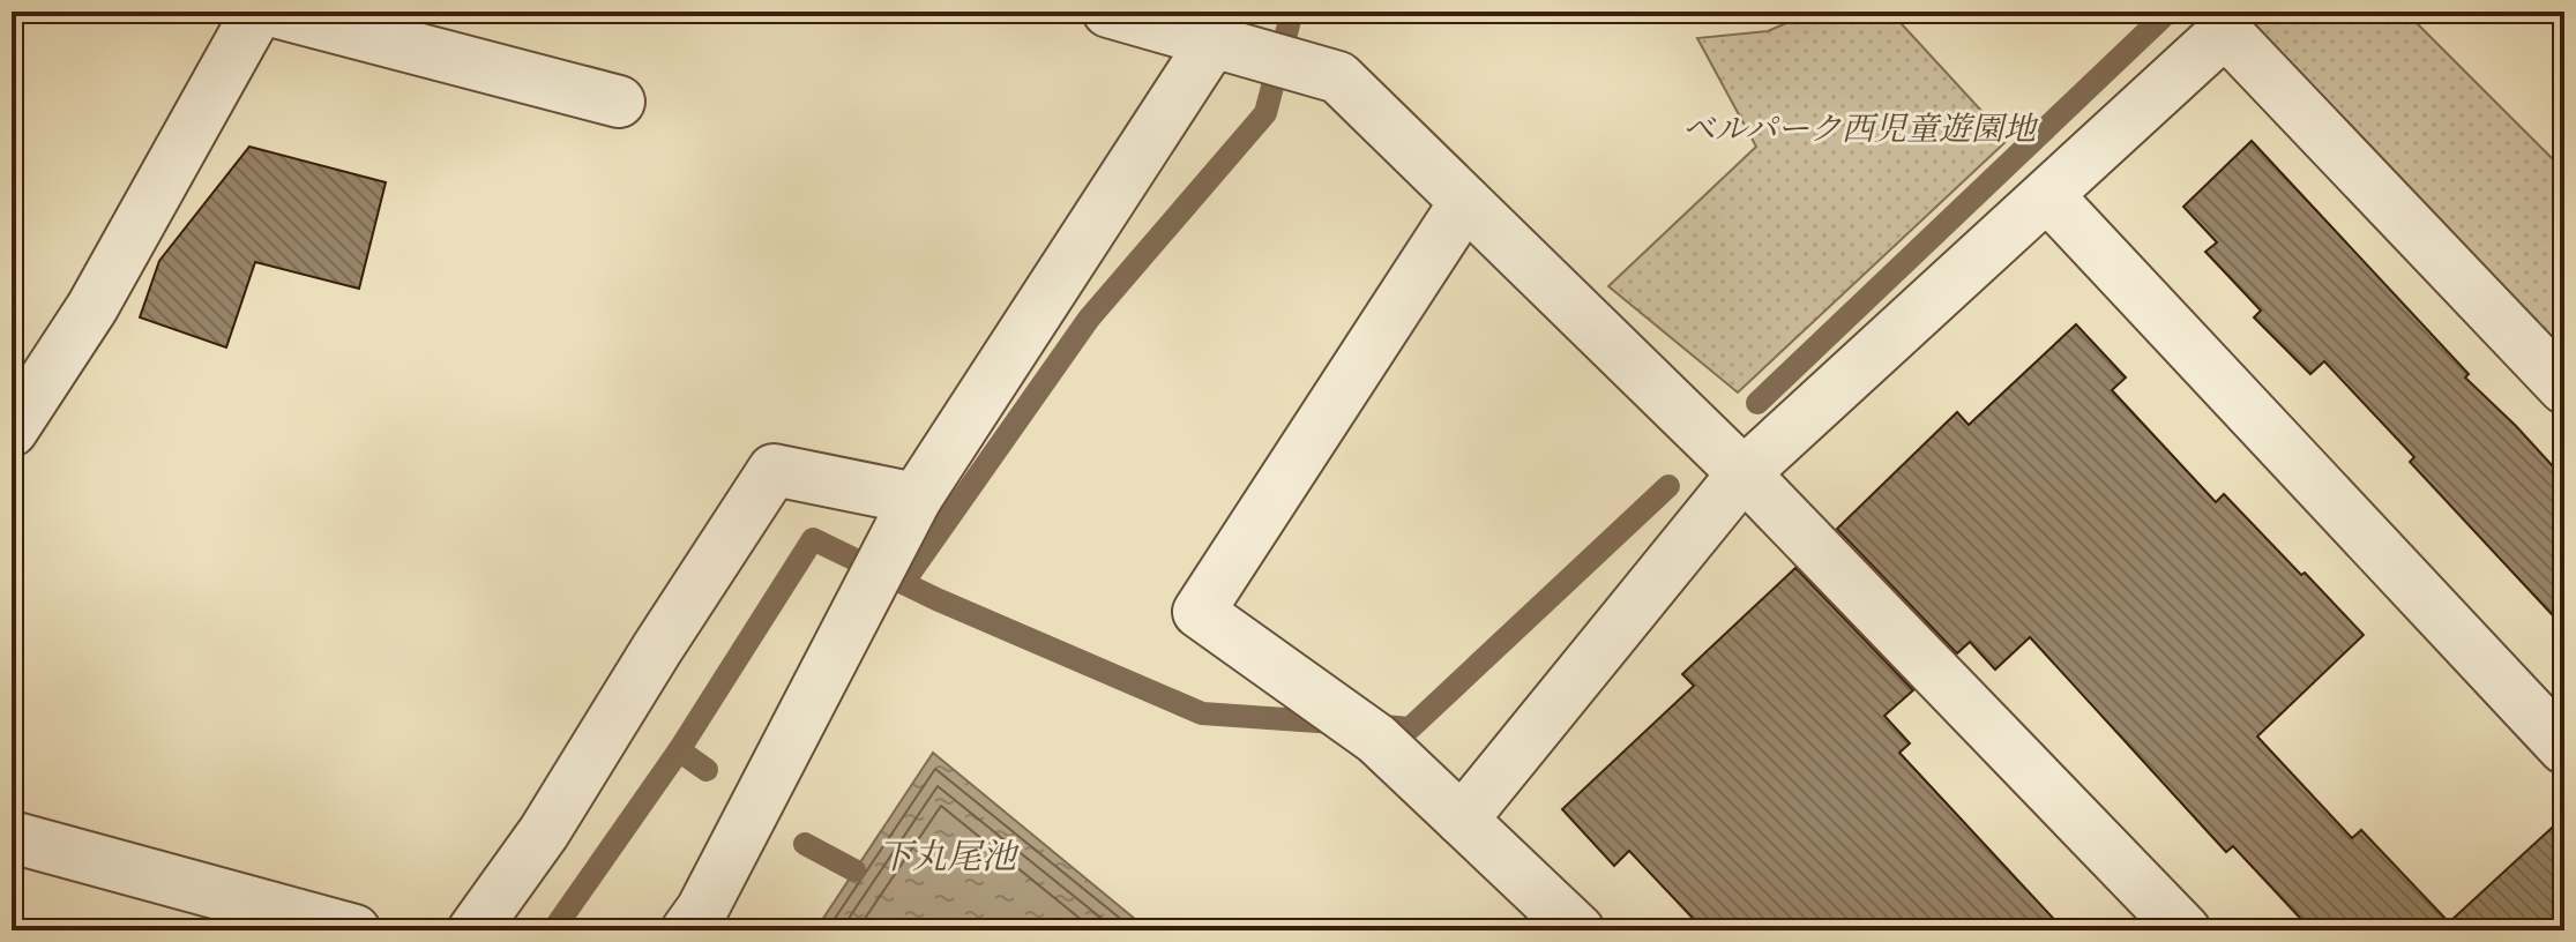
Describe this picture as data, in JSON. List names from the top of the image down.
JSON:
{
  "water": ["下丸尾池"],
  "parks": ["ベルパーク西児童遊園地"]
}
